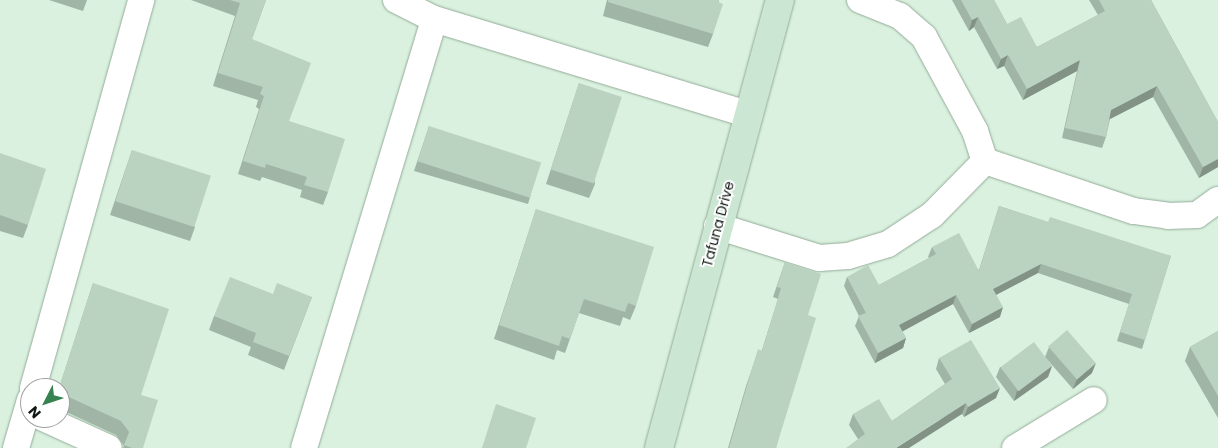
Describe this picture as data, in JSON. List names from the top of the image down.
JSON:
{
  "streets": {
    "main road": ["Tafuna Drive"]
  },
  "north": "bottom left"
}
